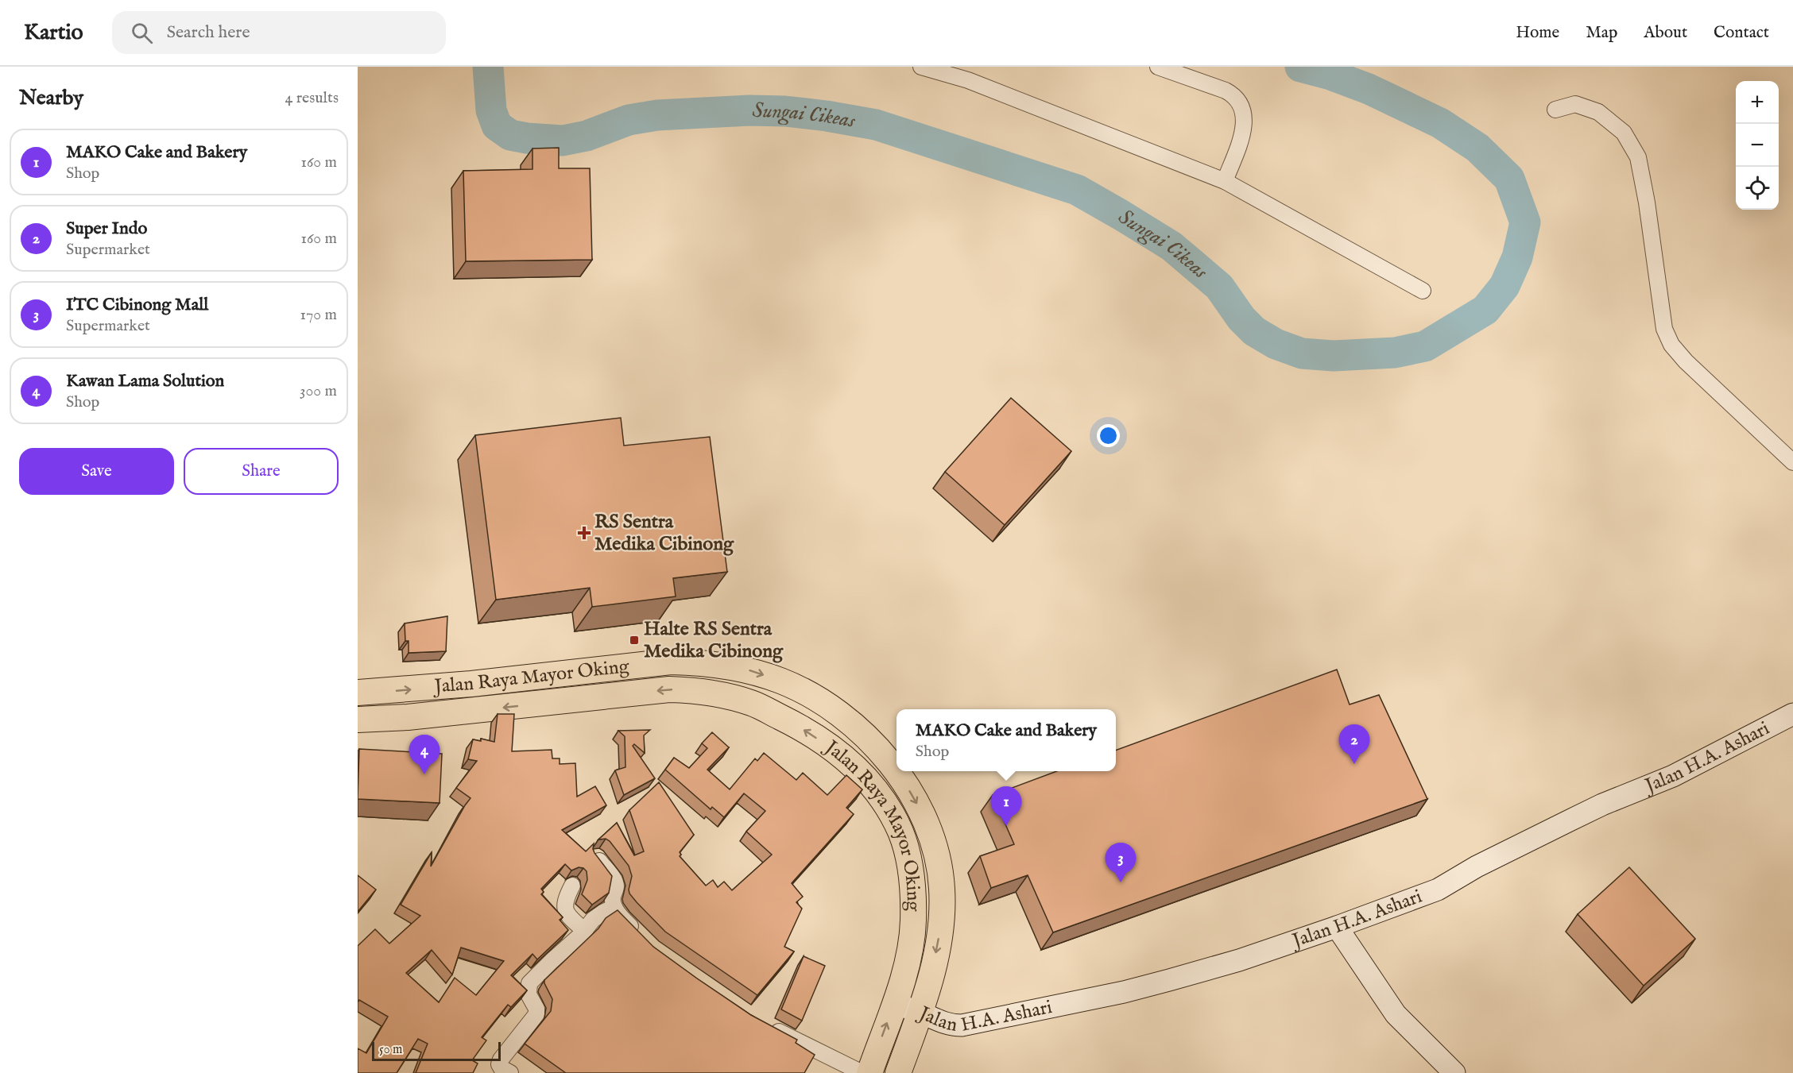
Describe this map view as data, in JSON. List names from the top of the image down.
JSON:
{
  "streets": {
    "main road": ["Jalan Raya Mayor Oking"],
    "street": ["Jalan H.A. Ashari"]
  },
  "crossings": [
    ["Jalan Raya Mayor Oking", "Jalan H.A. Ashari"]
  ],
  "water": ["Sungai Cikeas"],
  "places": {
    "health": ["RS Sentra Medika Cibinong"],
    "transit": ["Halte RS Sentra Medika Cibinong"]
  },
  "scale_bar": "50 m",
  "page": {
    "header": "Kartio",
    "search": "Search here",
    "nav": [
      "Home",
      "Map",
      "About",
      "Contact"
    ],
    "heading": ["Nearby", "4 results"],
    "map_buttons": ["+", "−"],
    "list": [
      {
        "mark": "1",
        "name": "MAKO Cake and Bakery",
        "note": "Shop",
        "value": "160 m"
      },
      {
        "mark": "2",
        "name": "Super Indo",
        "note": "Supermarket",
        "value": "160 m"
      },
      {
        "mark": "3",
        "name": "ITC Cibinong Mall",
        "note": "Supermarket",
        "value": "170 m"
      },
      {
        "mark": "4",
        "name": "Kawan Lama Solution",
        "note": "Shop",
        "value": "300 m"
      }
    ],
    "buttons": ["Save", "Share"],
    "popup": ["MAKO Cake and Bakery", "Shop"],
    "pins": [
      "2",
      "4",
      "1",
      "3"
    ],
    "scale": "50 m"
  }
}
